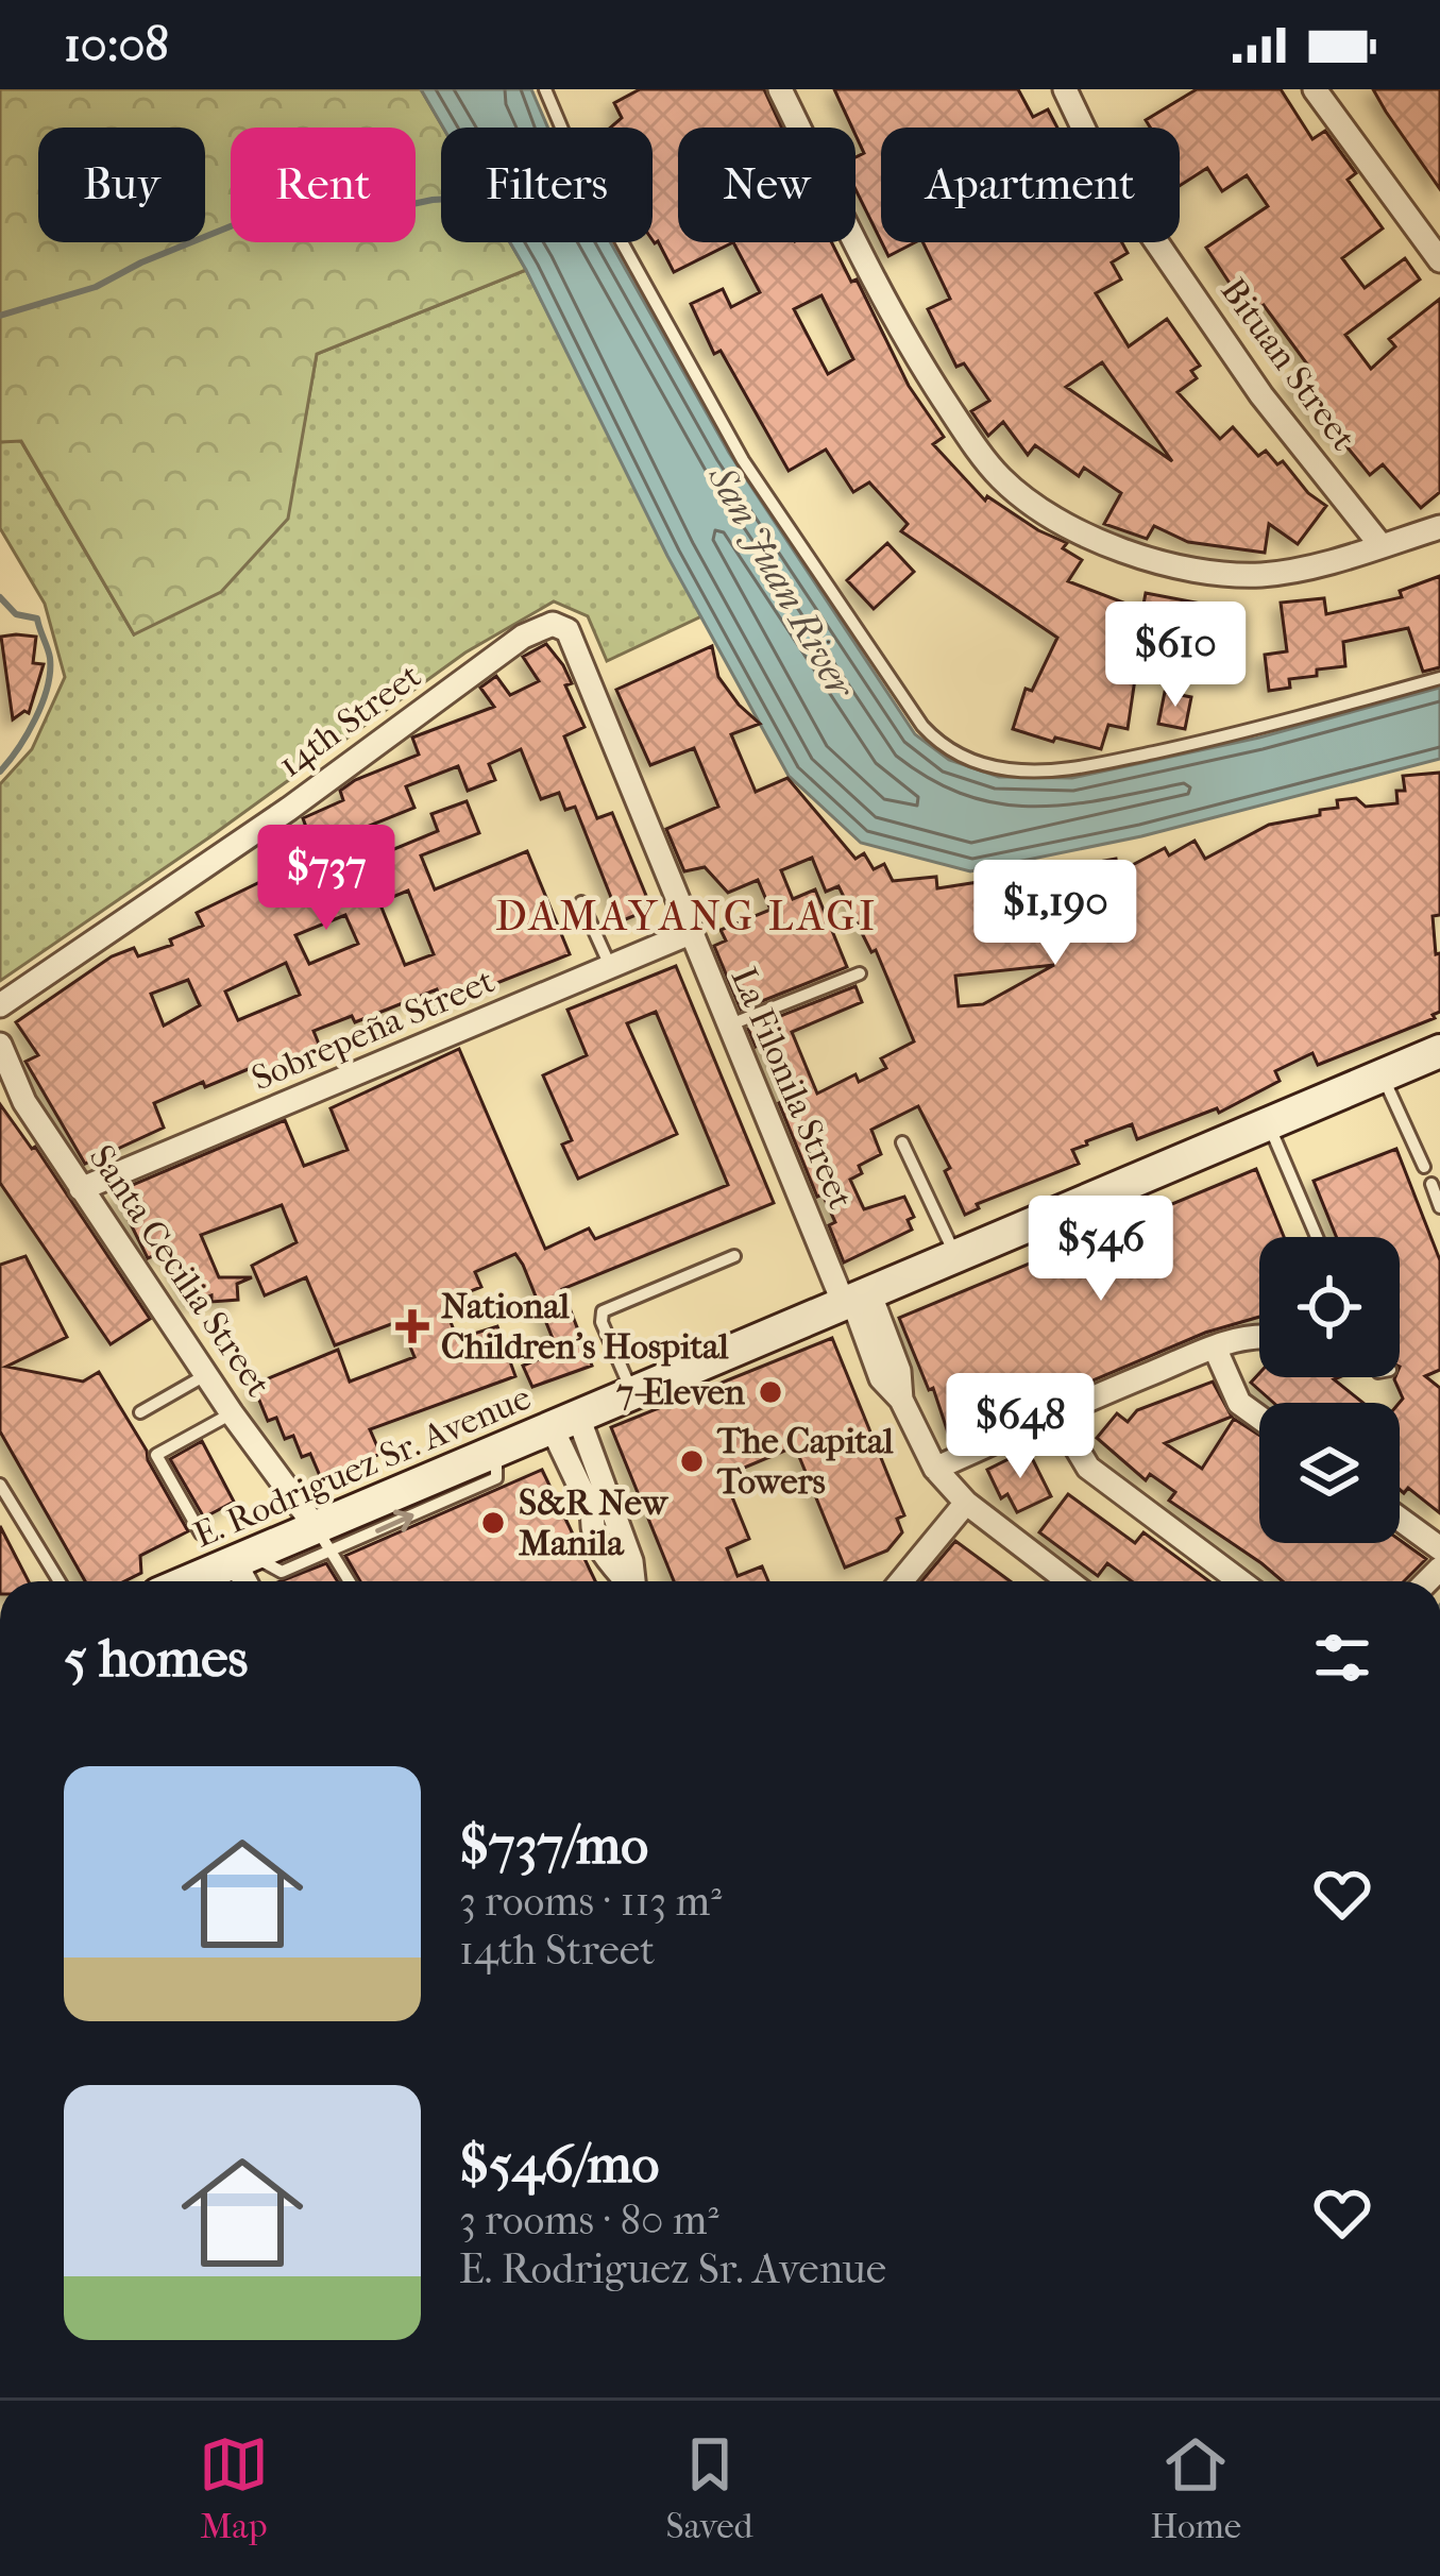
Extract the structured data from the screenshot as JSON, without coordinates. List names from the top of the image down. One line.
{"streets":{"main road":["E. Rodriguez Sr. Avenue"],"street":["Bituan Street","14th Street","Sobrepeña Street","La Filonila Street","Santa Cecilia Street"]},"crossings":[["14th Street","La Filonila Street"],["Sobrepeña Street","La Filonila Street"],["Sobrepeña Street","Santa Cecilia Street"],["La Filonila Street","E. Rodriguez Sr. Avenue"],["Santa Cecilia Street","E. Rodriguez Sr. Avenue"]],"districts":["DAMAYANG LAGI"],"water":["San Juan River"],"places":{"health":["National Children's Hospital"],"other":["7-Eleven","The Capital Towers","S&R New Manila"]},"page":{"status":"10:08","chip":["Buy","Rent","Filters","New","Apartment"],"price":["$610","$737","$1,190","$546","$648"],"heading":"5 homes","list":[{"name":"$737/mo","note":"3 rooms · 113 m² · 14th Street"},{"name":"$546/mo","note":"3 rooms · 80 m² · E. Rodriguez Sr. Avenue"}],"tabs":["Map","Saved","Home"]}}
